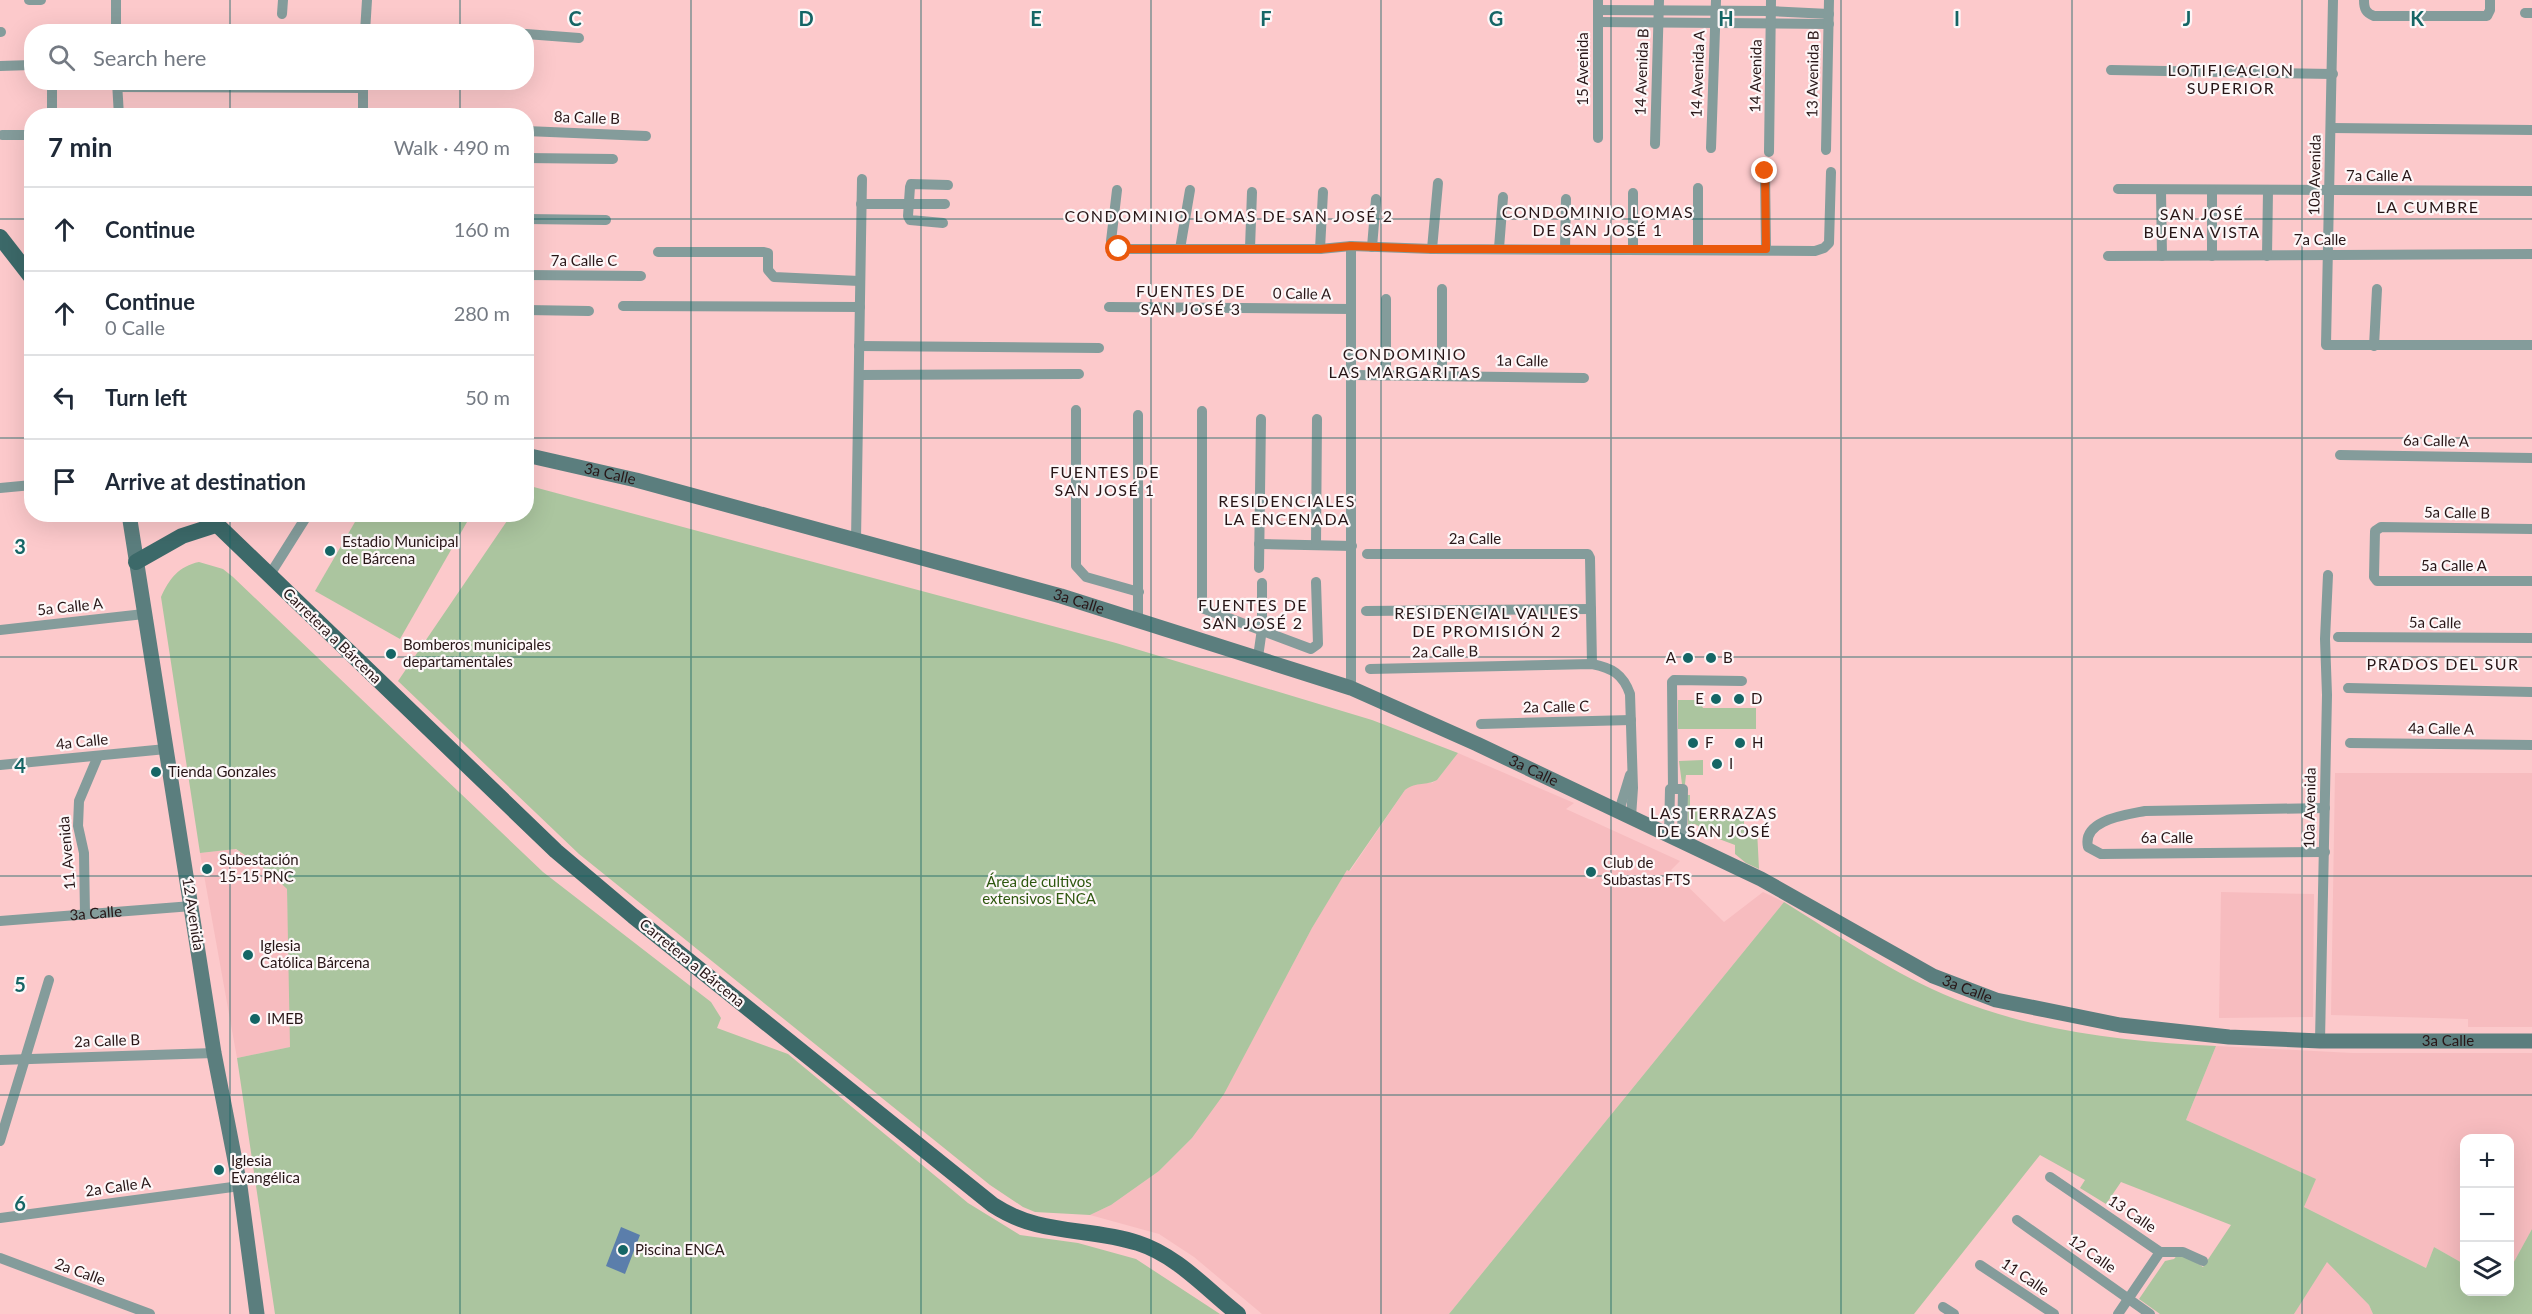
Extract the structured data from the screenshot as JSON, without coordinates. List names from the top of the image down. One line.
{"streets":{"main road":["3a Calle","Carretera a Bárcena","12 Avenida"],"street":["15 Avenida","14 Avenida B","14 Avenida A","13 Avenida B","14 Avenida","8a Calle B","10a Avenida","7a Calle A","7a Calle","7a Calle C","0 Calle A","1a Calle","6a Calle A","5a Calle B","2a Calle","5a Calle A","5a Calle","2a Calle B","2a Calle C","4a Calle A","4a Calle","6a Calle","11 Avenida","2a Calle A","13 Calle","12 Calle","11 Calle"]},"crossings":[["10a Avenida","7a Calle A"],["10a Avenida","7a Calle"],["10a Avenida","3a Calle"],["10a Avenida","6a Calle"],["3a Calle","11 Avenida"],["3a Calle","12 Avenida"],["5a Calle B","5a Calle A"],["5a Calle A","12 Avenida"],["2a Calle B","12 Avenida"],["4a Calle","11 Avenida"],["4a Calle","12 Avenida"],["12 Avenida","2a Calle A"]],"districts":["LOTIFICACION SUPERIOR","LA CUMBRE","CONDOMINIO LOMAS DE SAN JOSÉ 1","SAN JOSÉ BUENA VISTA","CONDOMINIO LOMAS DE SAN JOSÉ 2","FUENTES DE SAN JOSÉ 3","CONDOMINIO LAS MARGARITAS","FUENTES DE SAN JOSÉ 1","RESIDENCIALES LA ENCENADA","FUENTES DE SAN JOSÉ 2","RESIDENCIAL VALLES DE PROMISIÓN 2","PRADOS DEL SUR","LAS TERRAZAS DE SAN JOSÉ"],"parks":["Área de cultivos extensivos ENCA"],"places":["Estadio Municipal de Bárcena","Bomberos municipales departamentales","A","B","E","D","F","H","I","Tienda Gonzales","Subestación 15-15 PNC","Club de Subastas FTS","Iglesia Católica Bárcena","IMEB","Iglesia Evangélica","Piscina ENCA"],"page":{"search":"Search here","heading":["7 min","Walk · 490 m"],"list":[["Continue","160 m"],["Continue","0 Calle","280 m"],["Turn left","50 m"],"Arrive at destination"],"map_buttons":["+","−"]},"grid":{"columns":["C","D","E","F","G","H","I","J","K"],"rows":["3","4","5","6"]}}
